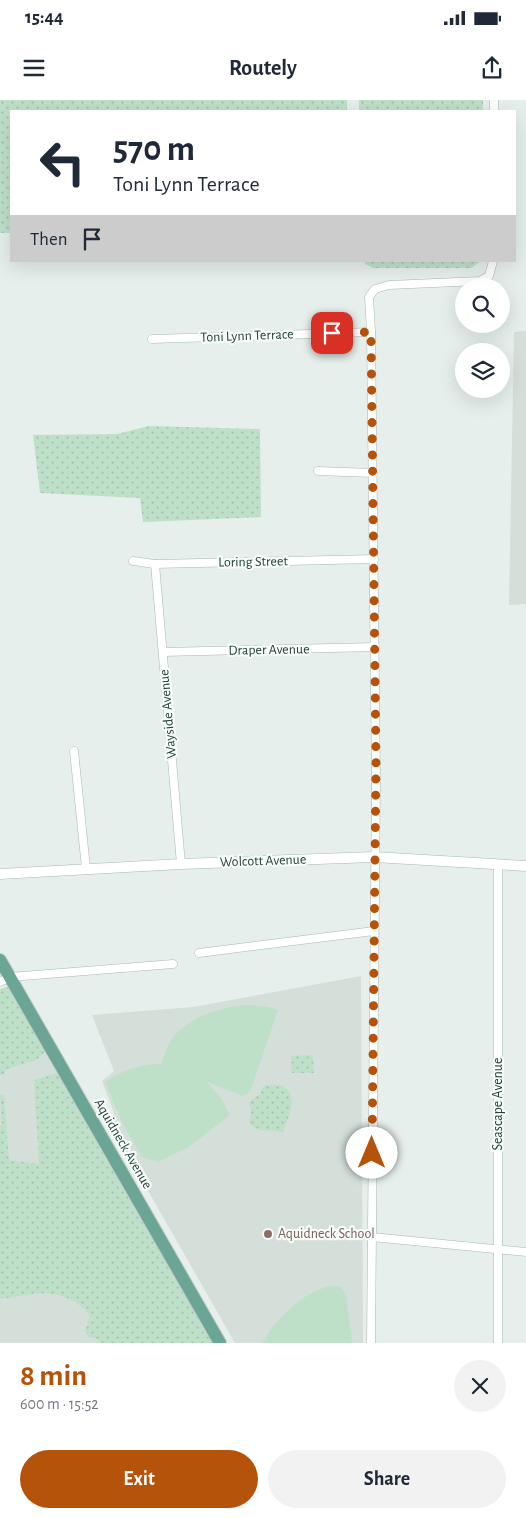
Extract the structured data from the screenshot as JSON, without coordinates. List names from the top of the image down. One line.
{"streets":{"main road":["Aquidneck Avenue"],"street":["Toni Lynn Terrace","Loring Street","Draper Avenue","Wayside Avenue","Wolcott Avenue","Seascape Avenue"]},"crossings":[["Loring Street","Wayside Avenue"],["Draper Avenue","Wayside Avenue"],["Wayside Avenue","Wolcott Avenue"],["Wolcott Avenue","Seascape Avenue"]],"places":["Aquidneck School"],"page":{"status":"15:44","header":"Routely","turn":["570 m","Toni Lynn Terrace"],"then":"Then","heading":["8 min","600 m · 15:52"],"buttons":["Exit","Share"]}}
